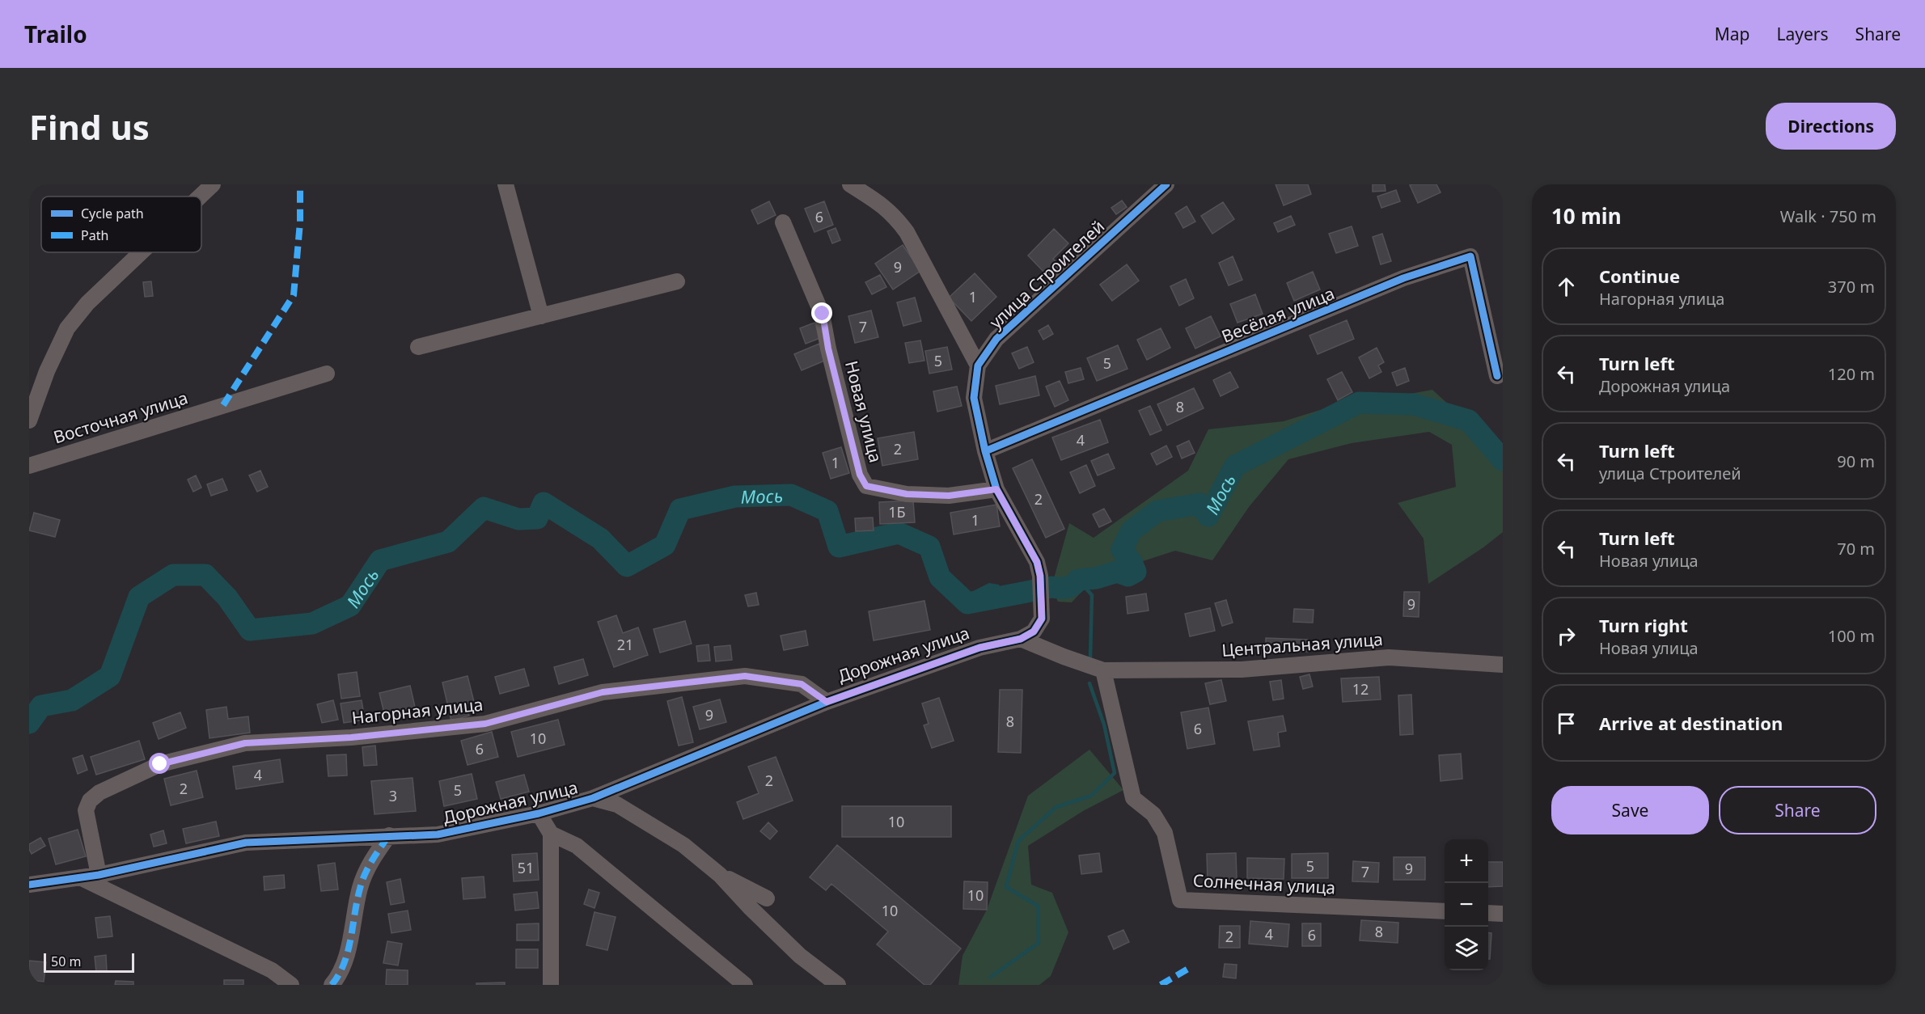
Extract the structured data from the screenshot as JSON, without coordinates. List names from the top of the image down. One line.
{"streets":{"street":["улица Строителей","Весёлая улица","Новая улица","Восточная улица","Центральная улица","Дорожная улица","Нагорная улица","Солнечная улица"]},"crossings":[["улица Строителей","Весёлая улица"],["улица Строителей","Новая улица"],["улица Строителей","Центральная улица"],["улица Строителей","Дорожная улица"],["Центральная улица","Дорожная улица"],["Центральная улица","Солнечная улица"],["Дорожная улица","Нагорная улица"]],"water":["Мось"],"house_numbers":["6","9","1","7","5","5","8","4","2","1","2","1Б","1","9","21","12","9","8","6","10","6","4","2","2","5","3","10","5","51","9","7","10","10","8","4","6","2"],"legend":["Cycle path","Path"],"scale_bar":"50 m","page":{"header":"Trailo","nav":["Map","Layers","Share"],"buttons":["Directions",["Save","Share"]],"title":"Find us","heading":["10 min","Walk · 750 m"],"list":[["Continue","Нагорная улица","370 m"],["Turn left","Дорожная улица","120 m"],["Turn left","улица Строителей","90 m"],["Turn left","Новая улица","70 m"],["Turn right","Новая улица","100 m"],"Arrive at destination"],"map_buttons":["+","−"],"scale":"50 m"}}
